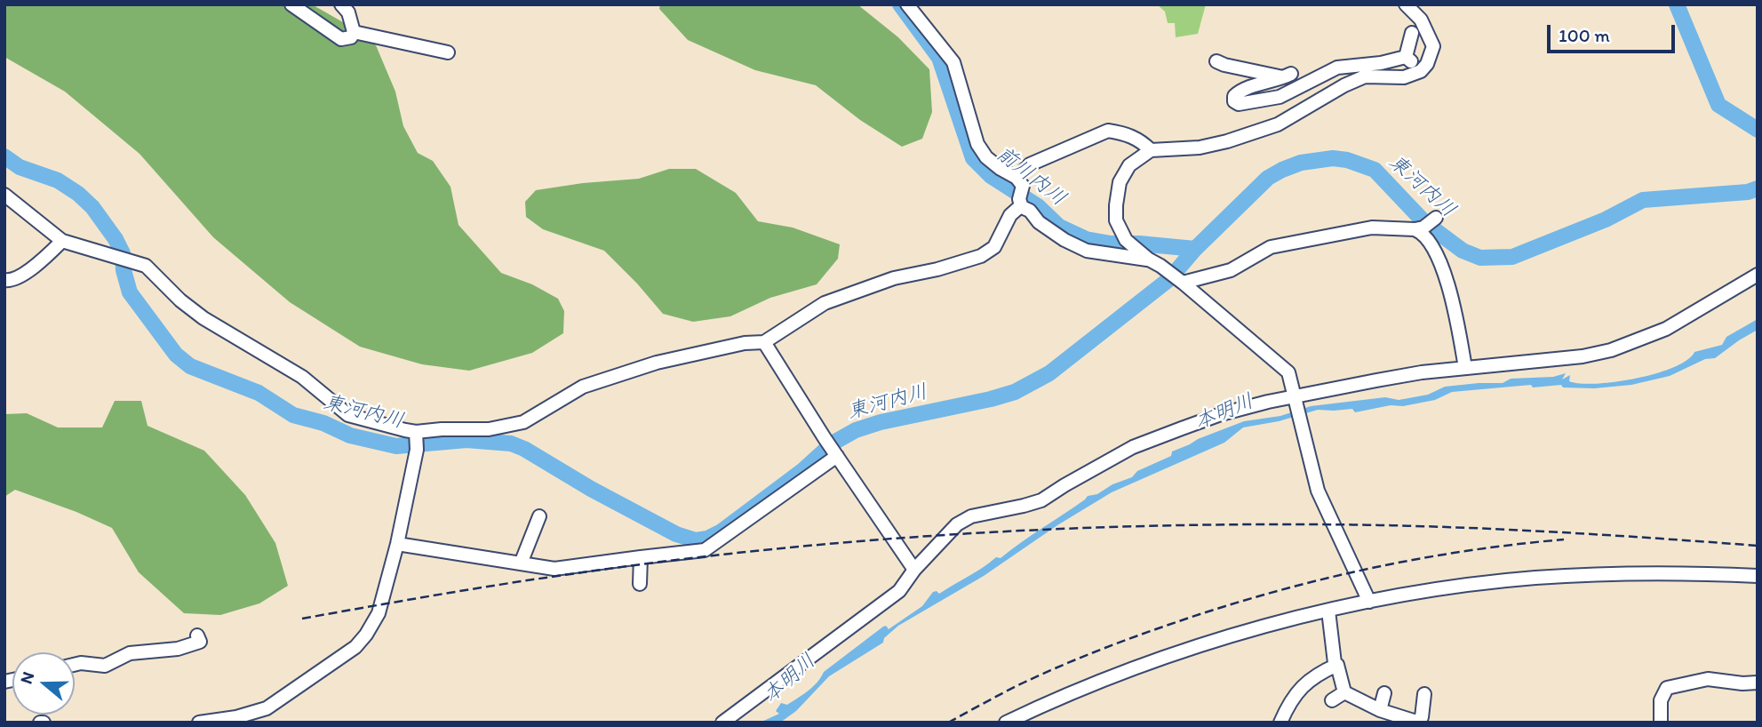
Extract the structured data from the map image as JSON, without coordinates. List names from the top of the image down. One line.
{"water":["前川内川","東河内川","本明川"],"scale_bar":"100 m","north":"left"}
